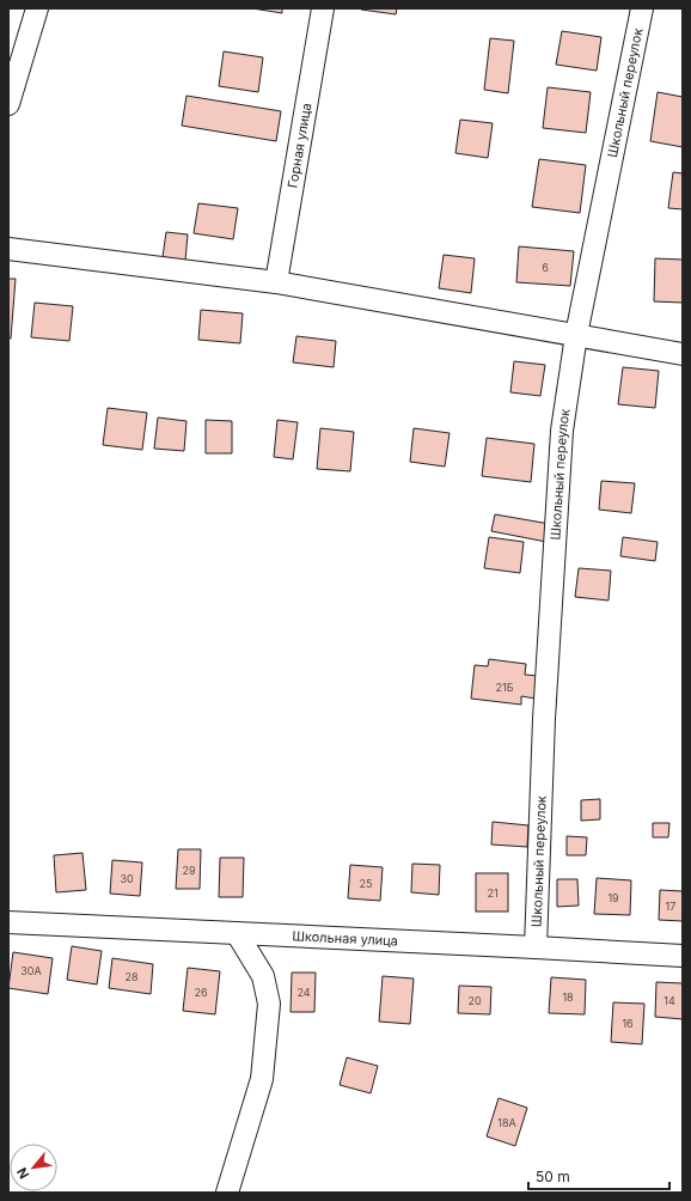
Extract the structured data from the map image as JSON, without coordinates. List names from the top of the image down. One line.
{"streets":{"street":["Школьный переулок","Горная улица","Школьная улица"]},"crossings":[["Школьный переулок","Школьная улица"]],"house_numbers":["6","21Б","29","30","25","21","19","17","30А","28","26","24","18","20","14","16","18А"],"scale_bar":"50 m","north":"bottom left"}
